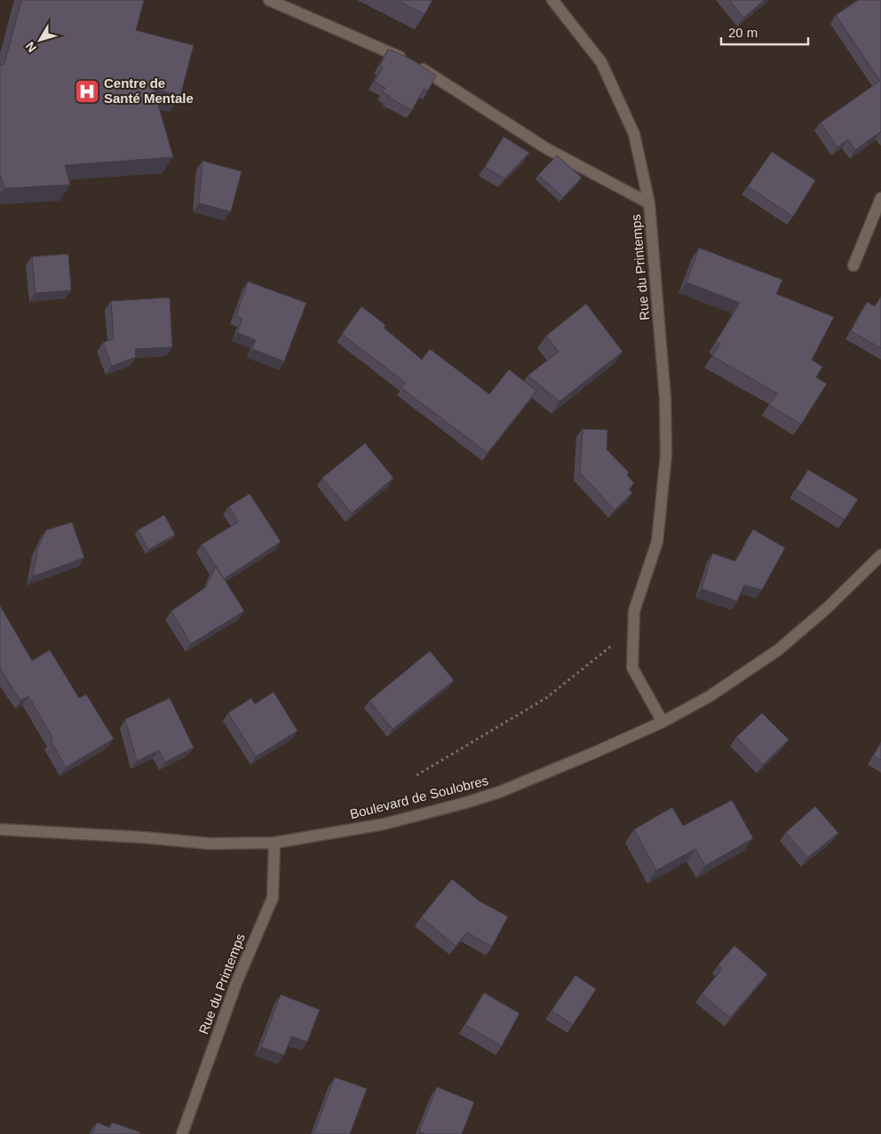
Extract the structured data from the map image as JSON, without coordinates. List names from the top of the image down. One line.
{"streets":{"street":["Rue du Printemps","Boulevard de Soulobres"]},"crossings":[["Rue du Printemps","Boulevard de Soulobres"]],"places":{"hospital":["Centre de Santé Mentale"]},"scale_bar":"20 m","north":"bottom left"}
